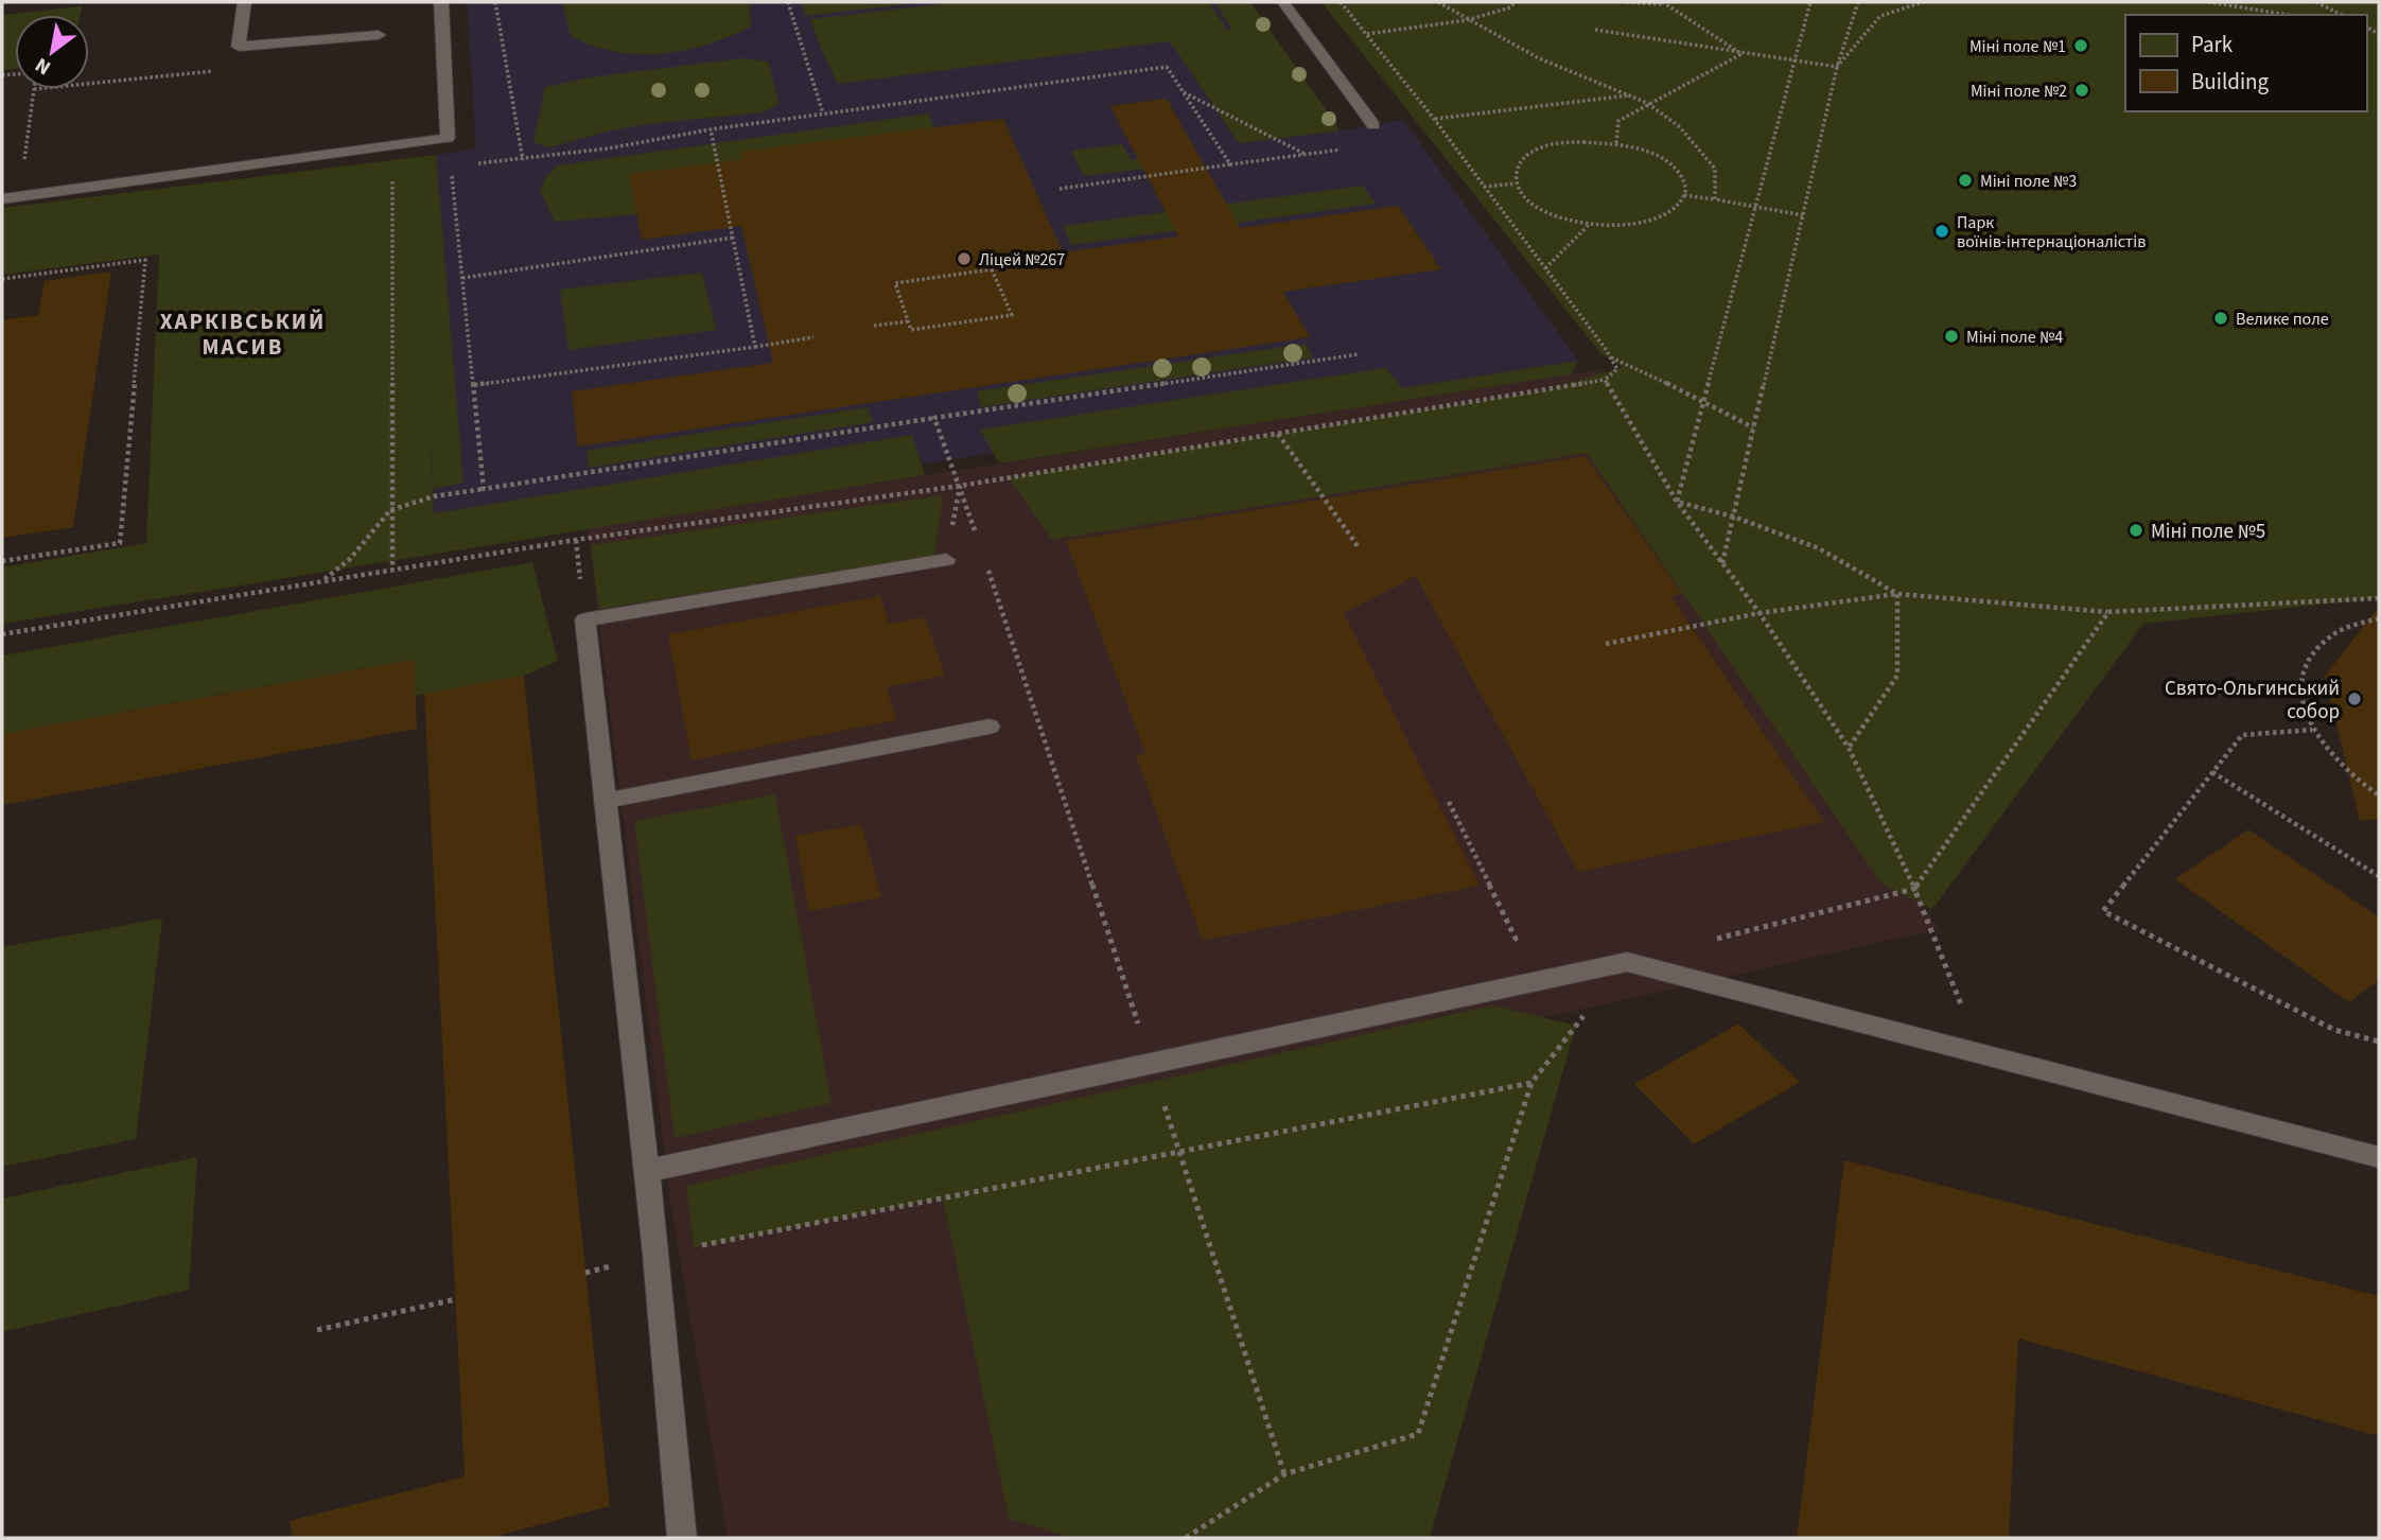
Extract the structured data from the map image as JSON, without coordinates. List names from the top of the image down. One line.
{"districts":["ХАРКІВСЬКИЙ МАСИВ"],"places":["Міні поле №1","Міні поле №2","Міні поле №3","Парк воїнів-інтернаціоналістів","Ліцей №267","Велике поле","Міні поле №4","Міні поле №5","Свято-Ольгинський собор"],"legend":["Park","Building"],"north":"bottom left"}
